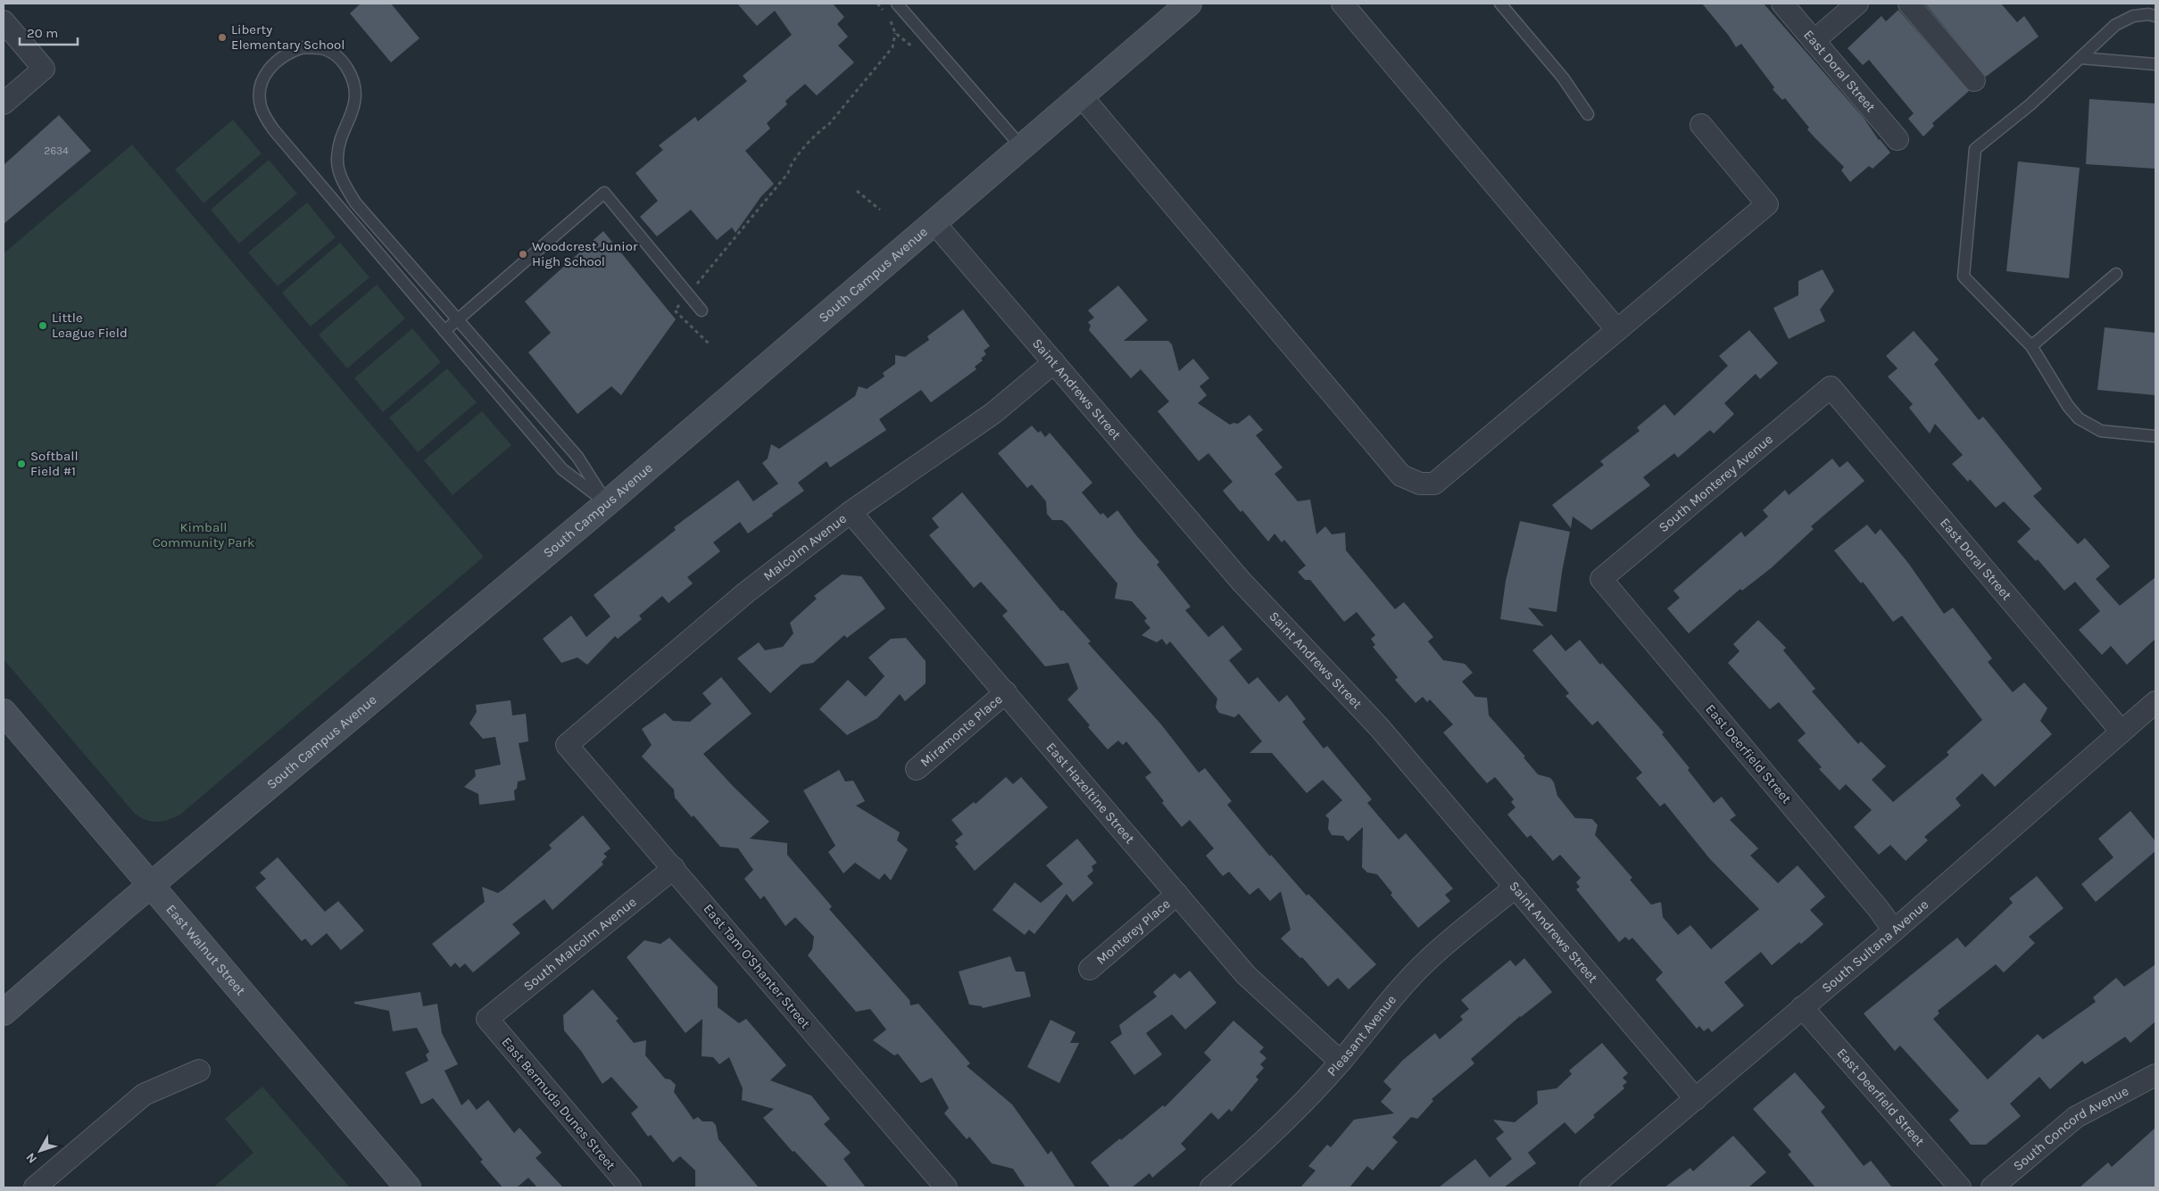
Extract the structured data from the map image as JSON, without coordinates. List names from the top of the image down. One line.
{"streets":{"street":["East Doral Street","South Campus Avenue","Saint Andrews Street","South Monterey Avenue","Malcolm Avenue","Miramonte Place","East Deerfield Street","East Hazeltine Street","Monterey Place","South Malcolm Avenue","South Sultana Avenue","East Walnut Street","East Tam O'Shanter Street","Pleasant Avenue","East Bermuda Dunes Street","South Concord Avenue"]},"crossings":[["East Doral Street","South Monterey Avenue"],["East Doral Street","South Sultana Avenue"],["South Campus Avenue","Saint Andrews Street"],["South Campus Avenue","East Walnut Street"],["Saint Andrews Street","Malcolm Avenue"],["Saint Andrews Street","South Sultana Avenue"],["Saint Andrews Street","Pleasant Avenue"],["South Monterey Avenue","East Deerfield Street"],["Malcolm Avenue","East Hazeltine Street"],["Malcolm Avenue","East Tam O'Shanter Street"],["Miramonte Place","East Hazeltine Street"],["East Deerfield Street","South Sultana Avenue"],["East Hazeltine Street","Monterey Place"],["East Hazeltine Street","Pleasant Avenue"],["South Malcolm Avenue","East Tam O'Shanter Street"],["South Malcolm Avenue","East Bermuda Dunes Street"]],"parks":["Kimball Community Park"],"places":["Liberty Elementary School","Woodcrest Junior High School","Little League Field","Softball Field #1"],"house_numbers":["2634"],"scale_bar":"20 m","north":"bottom left"}
